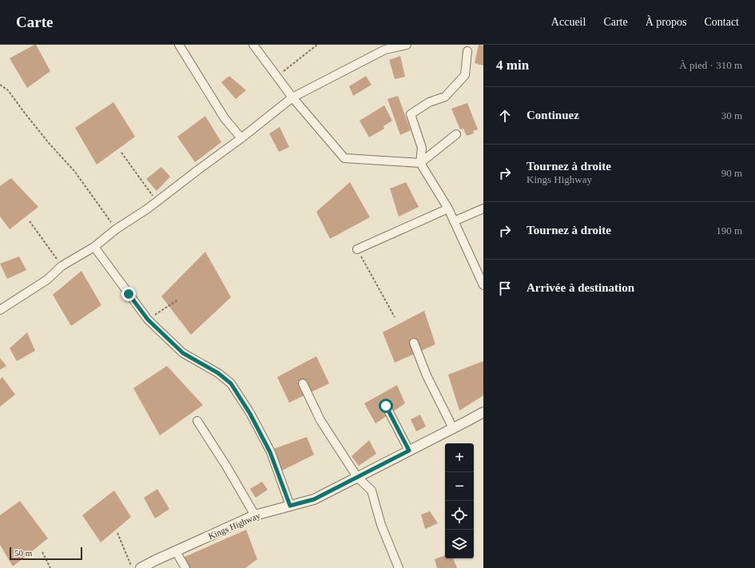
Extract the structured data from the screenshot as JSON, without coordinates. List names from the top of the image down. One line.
{"streets":{"street":["Kings Highway"]},"scale_bar":"50 m","page":{"header":"Carte","nav":["Accueil","Carte","À propos","Contact"],"heading":["4 min","À pied · 310 m"],"list":[["Continuez","30 m"],["Tournez à droite","Kings Highway","90 m"],["Tournez à droite","190 m"],"Arrivée à destination"],"map_buttons":["+","−"],"scale":"50 m"}}
